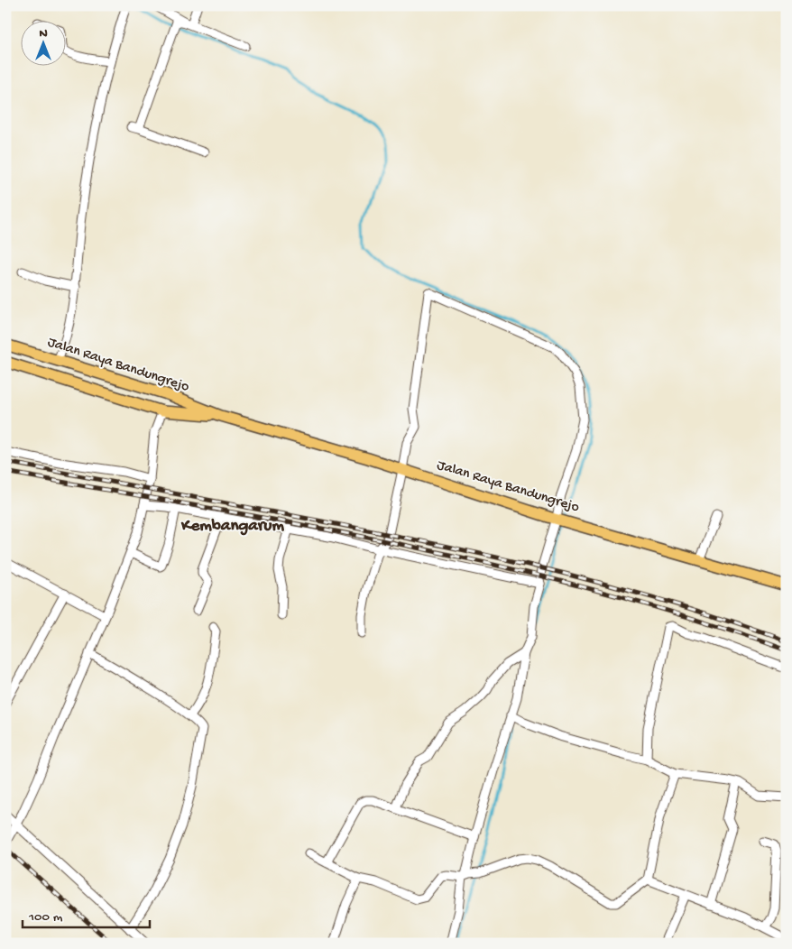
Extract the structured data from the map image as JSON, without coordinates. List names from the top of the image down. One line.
{"streets":{"main road":["Jalan Raya Bandungrejo"]},"districts":["Kembangarum"],"scale_bar":"100 m","north":"top"}
